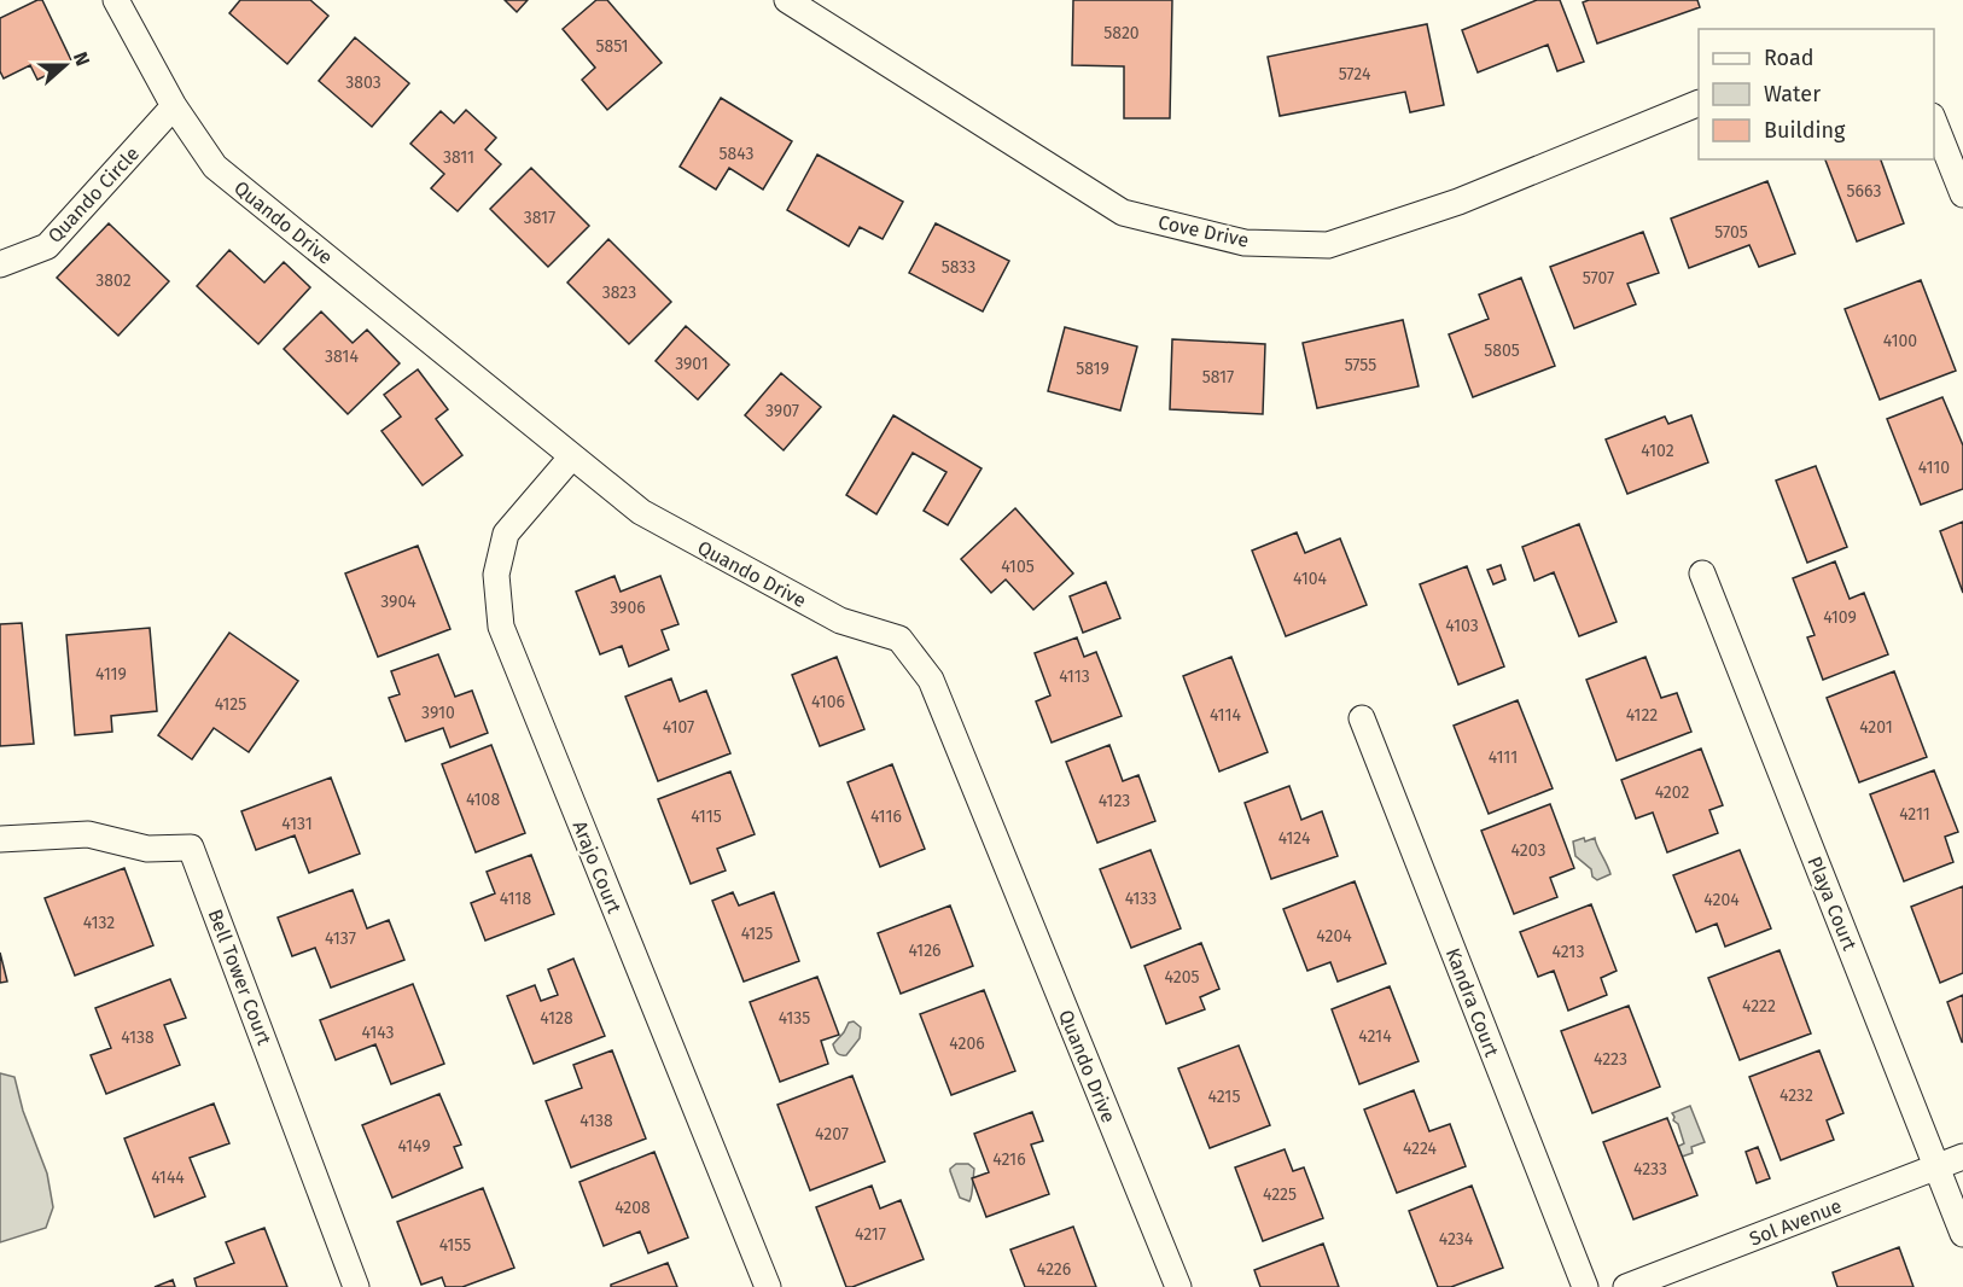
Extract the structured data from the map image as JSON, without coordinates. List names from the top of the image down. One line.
{"streets":{"street":["Quando Circle","Quando Drive","Cove Drive","Arajo Court","Playa Court","Bell Tower Court","Kandra Court","Sol Avenue"]},"crossings":[["Quando Circle","Quando Drive"],["Quando Drive","Arajo Court"],["Playa Court","Sol Avenue"]],"house_numbers":["5820","5851","5724","3803","5843","3811","5663","3817","5705","5833","5707","3802","3823","4100","5805","3814","3901","5755","5819","5817","3907","4102","4110","4105","4104","3904","3906","4109","4103","4119","4113","4106","4125","3910","4114","4122","4107","4201","4111","4202","4108","4123","4211","4115","4116","4131","4124","4203","4118","4133","4204","4132","4125","4204","4137","4126","4213","4205","4222","4128","4135","4143","4214","4138","4206","4223","4232","4215","4138","4207","4149","4224","4216","4233","4144","4225","4208","4217","4234","4155","4226"],"legend":["Road","Water","Building"],"north":"right"}
